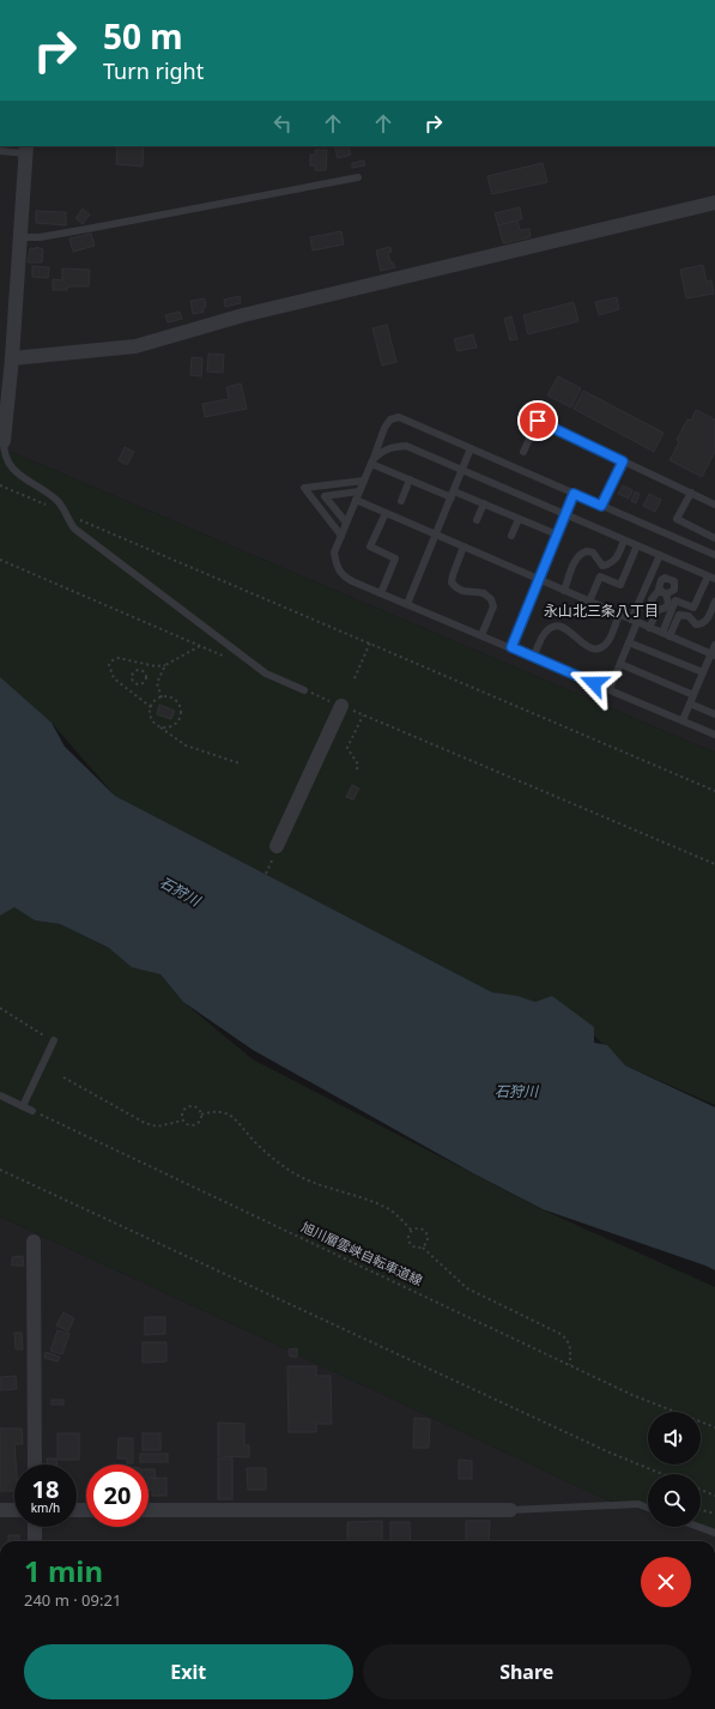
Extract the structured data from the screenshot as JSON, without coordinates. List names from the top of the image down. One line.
{"streets":{"path":["旭川層雲峡自転車道線"]},"districts":["永山北三条八丁目"],"water":["石狩川"],"page":{"turn":["50 m","Turn right"],"speed":"18 km/h","limit":"20","heading":["1 min","240 m · 09:21"],"buttons":["Exit","Share"]}}
